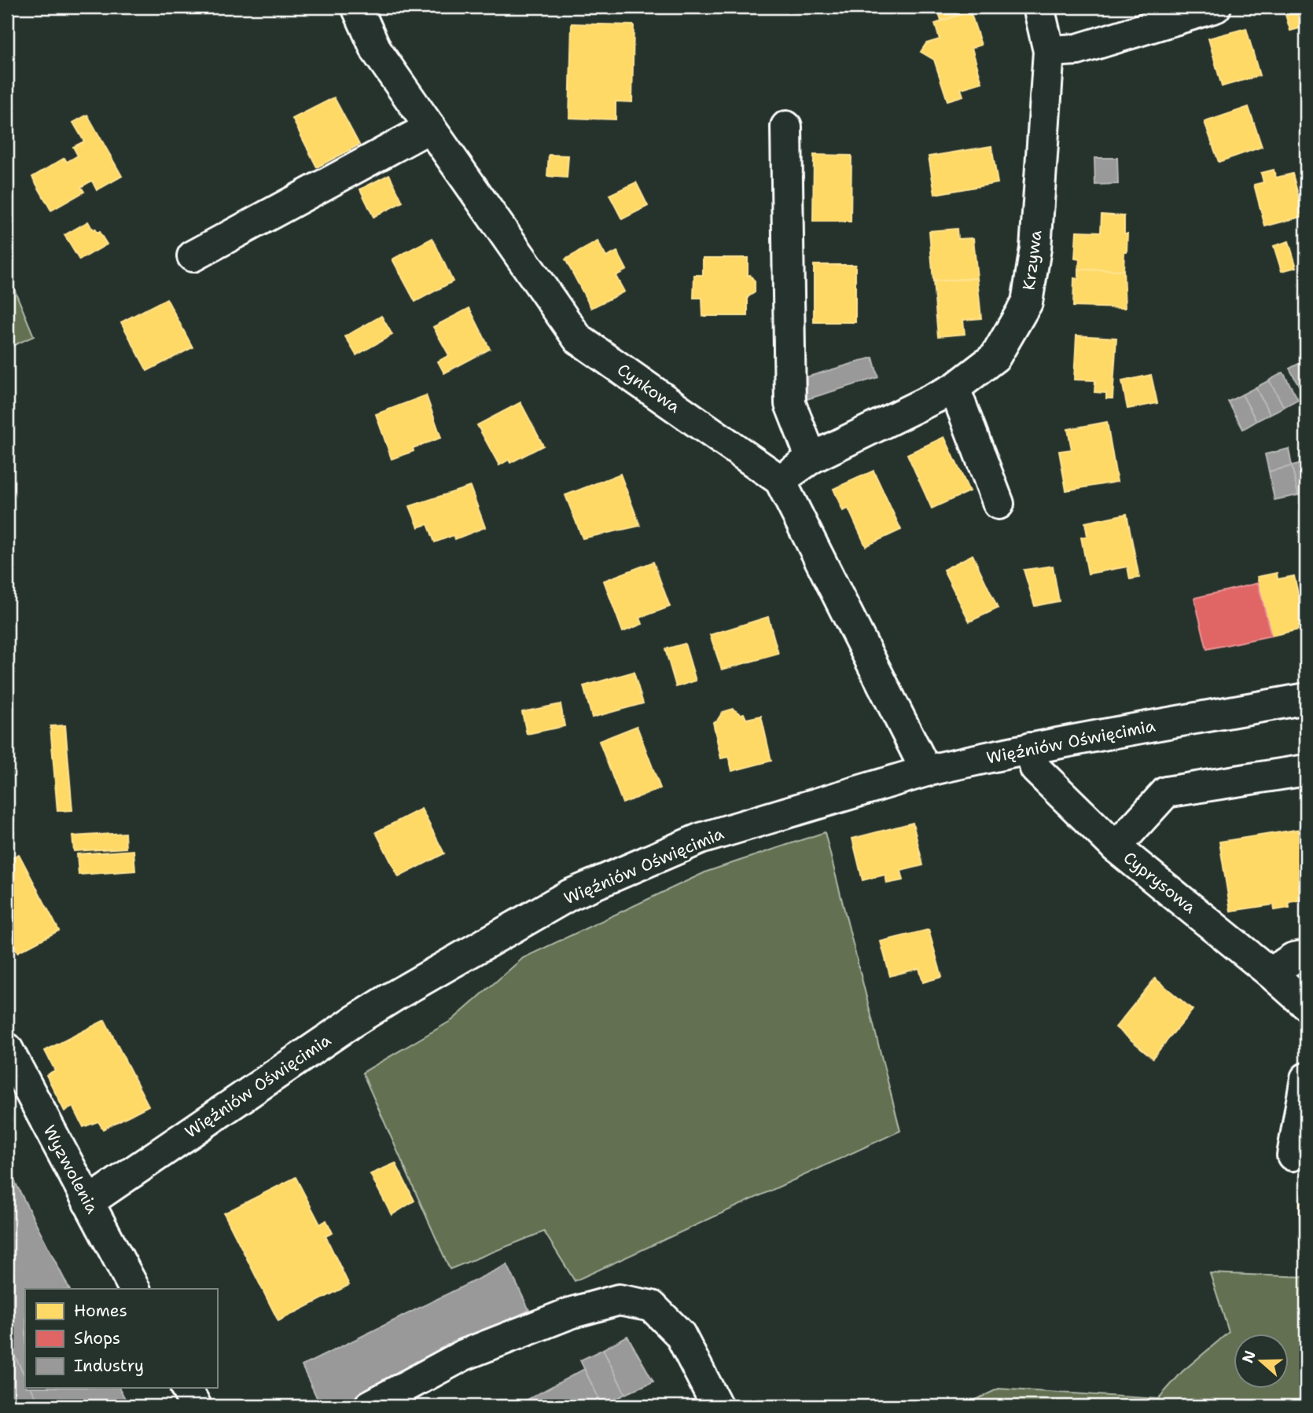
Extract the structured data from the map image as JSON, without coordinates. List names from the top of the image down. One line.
{"streets":{"street":["Krzywa","Cynkowa","Więźniów Oświęcimia","Cyprysowa","Wyzwolenia"]},"crossings":[["Krzywa","Cynkowa"],["Cynkowa","Więźniów Oświęcimia"],["Więźniów Oświęcimia","Cyprysowa"],["Więźniów Oświęcimia","Wyzwolenia"]],"legend":["Homes","Shops","Industry"],"north":"left"}
